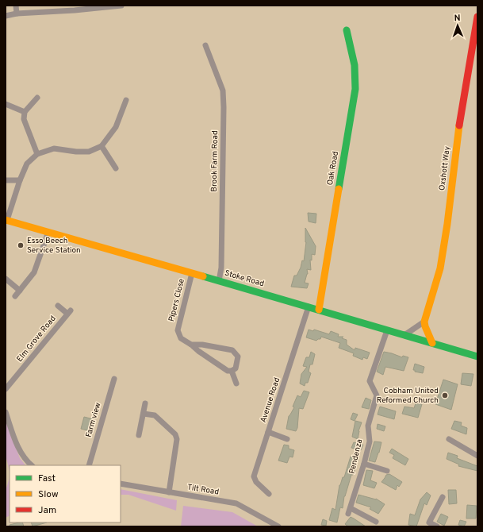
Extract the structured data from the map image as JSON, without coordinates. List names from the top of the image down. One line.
{"streets":{"street":["Brook Farm Road","Oak Road","Oxshott Way","Stoke Road","Pipers Close","Elm Grove Road","Avenue Road","Farm view","Pendenza","Tilt Road"]},"crossings":[["Brook Farm Road","Stoke Road"],["Oak Road","Stoke Road"],["Stoke Road","Pipers Close"],["Stoke Road","Avenue Road"],["Stoke Road","Pendenza"]],"places":["Esso Beech Service Station","Cobham United Reformed Church"],"legend":["Fast","Slow","Jam"],"north":"top"}
